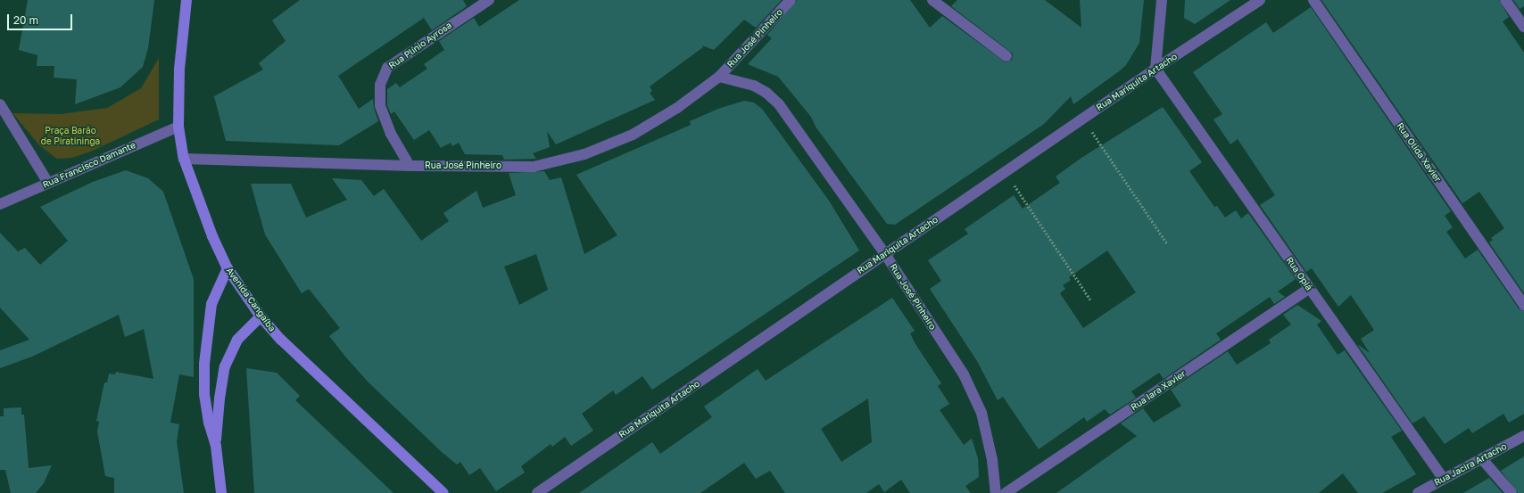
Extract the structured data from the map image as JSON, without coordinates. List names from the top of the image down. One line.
{"streets":{"main road":["Avenida Cangaíba"],"street":["Rua José Pinheiro","Rua Plínio Ayrosa","Rua Mariquita Artacho","Rua Olida Xavier","Rua Francisco Damante","Rua Opiá","Rua Iara Xavier","Rua Jacira Artacho"]},"crossings":[["Rua José Pinheiro","Rua Plínio Ayrosa"],["Rua José Pinheiro","Rua Mariquita Artacho"],["Rua José Pinheiro","Avenida Cangaíba"],["Rua Mariquita Artacho","Rua Opiá"],["Rua Francisco Damante","Avenida Cangaíba"],["Rua Opiá","Rua Iara Xavier"],["Rua Opiá","Rua Jacira Artacho"]],"parks":["Praça Barão de Piratininga"],"scale_bar":"20 m"}
